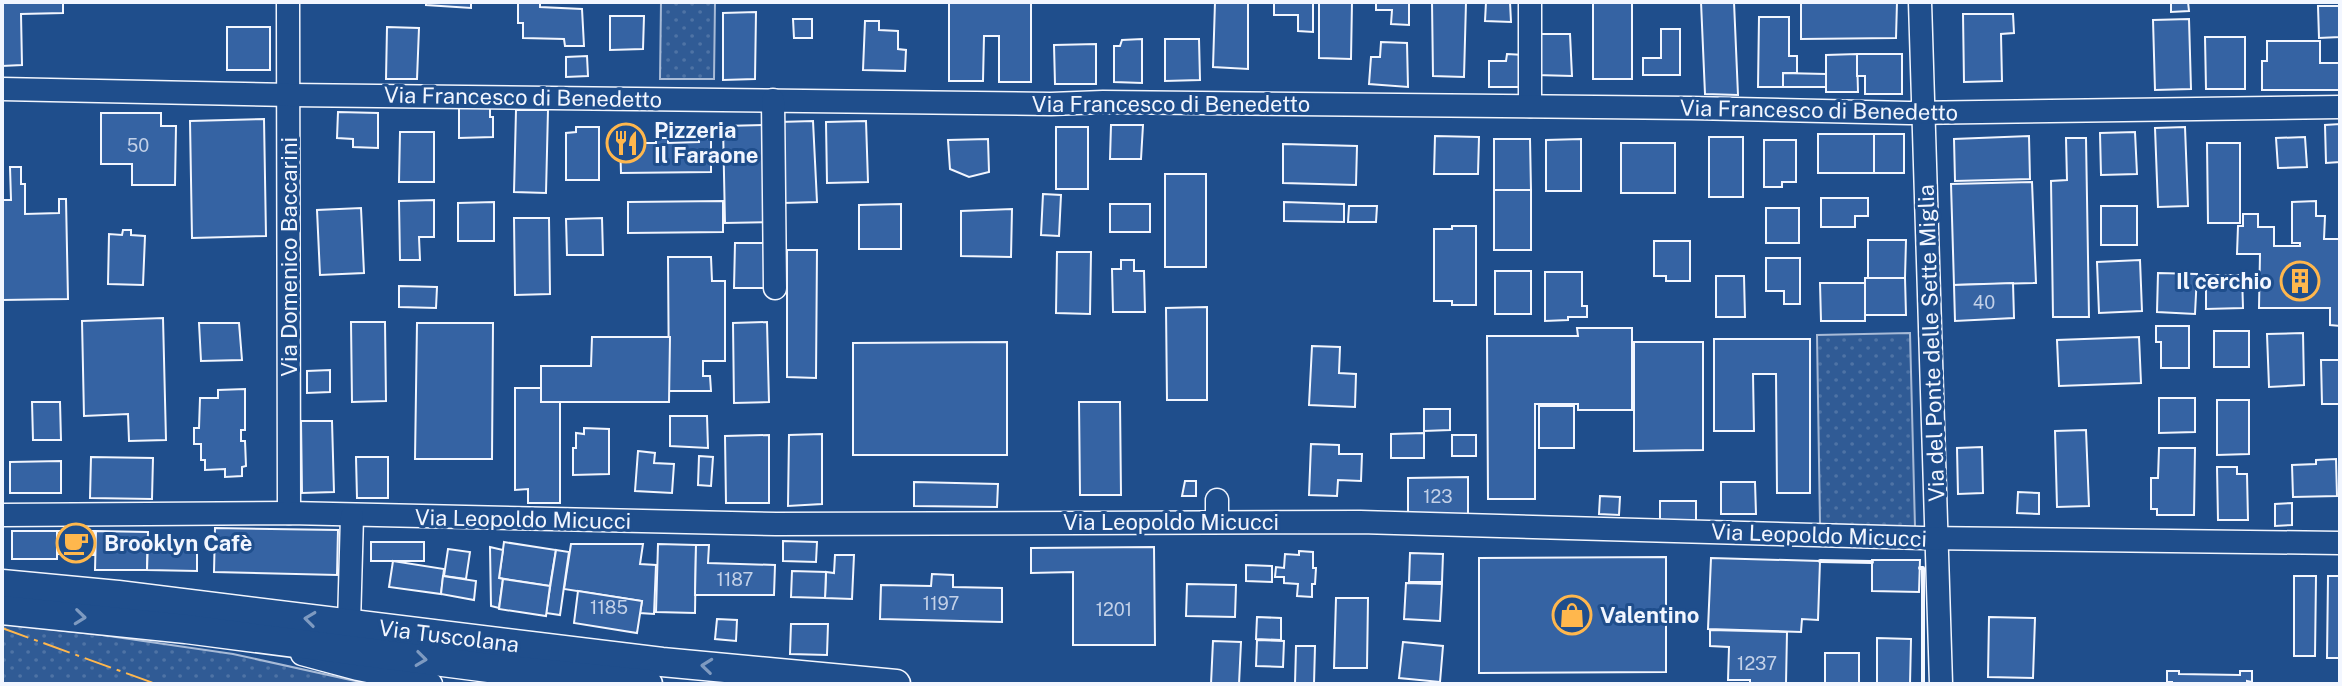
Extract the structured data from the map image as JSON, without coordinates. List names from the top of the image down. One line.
{"streets":{"main road":["Via Tuscolana"],"street":["Via Francesco di Benedetto","Via Domenico Baccarini","Via del Ponte delle Sette Miglia","Via Leopoldo Micucci"]},"crossings":[["Via Francesco di Benedetto","Via Domenico Baccarini"],["Via Francesco di Benedetto","Via del Ponte delle Sette Miglia"],["Via Domenico Baccarini","Via Leopoldo Micucci"],["Via del Ponte delle Sette Miglia","Via Leopoldo Micucci"]],"places":{"restaurant":["Pizzeria Il Faraone"],"building":["Il cerchio"],"cafe":["Brooklyn Cafè"],"shop":["Valentino"]},"house_numbers":["50","40","123","1187","1197","1185","1201","1237"]}
